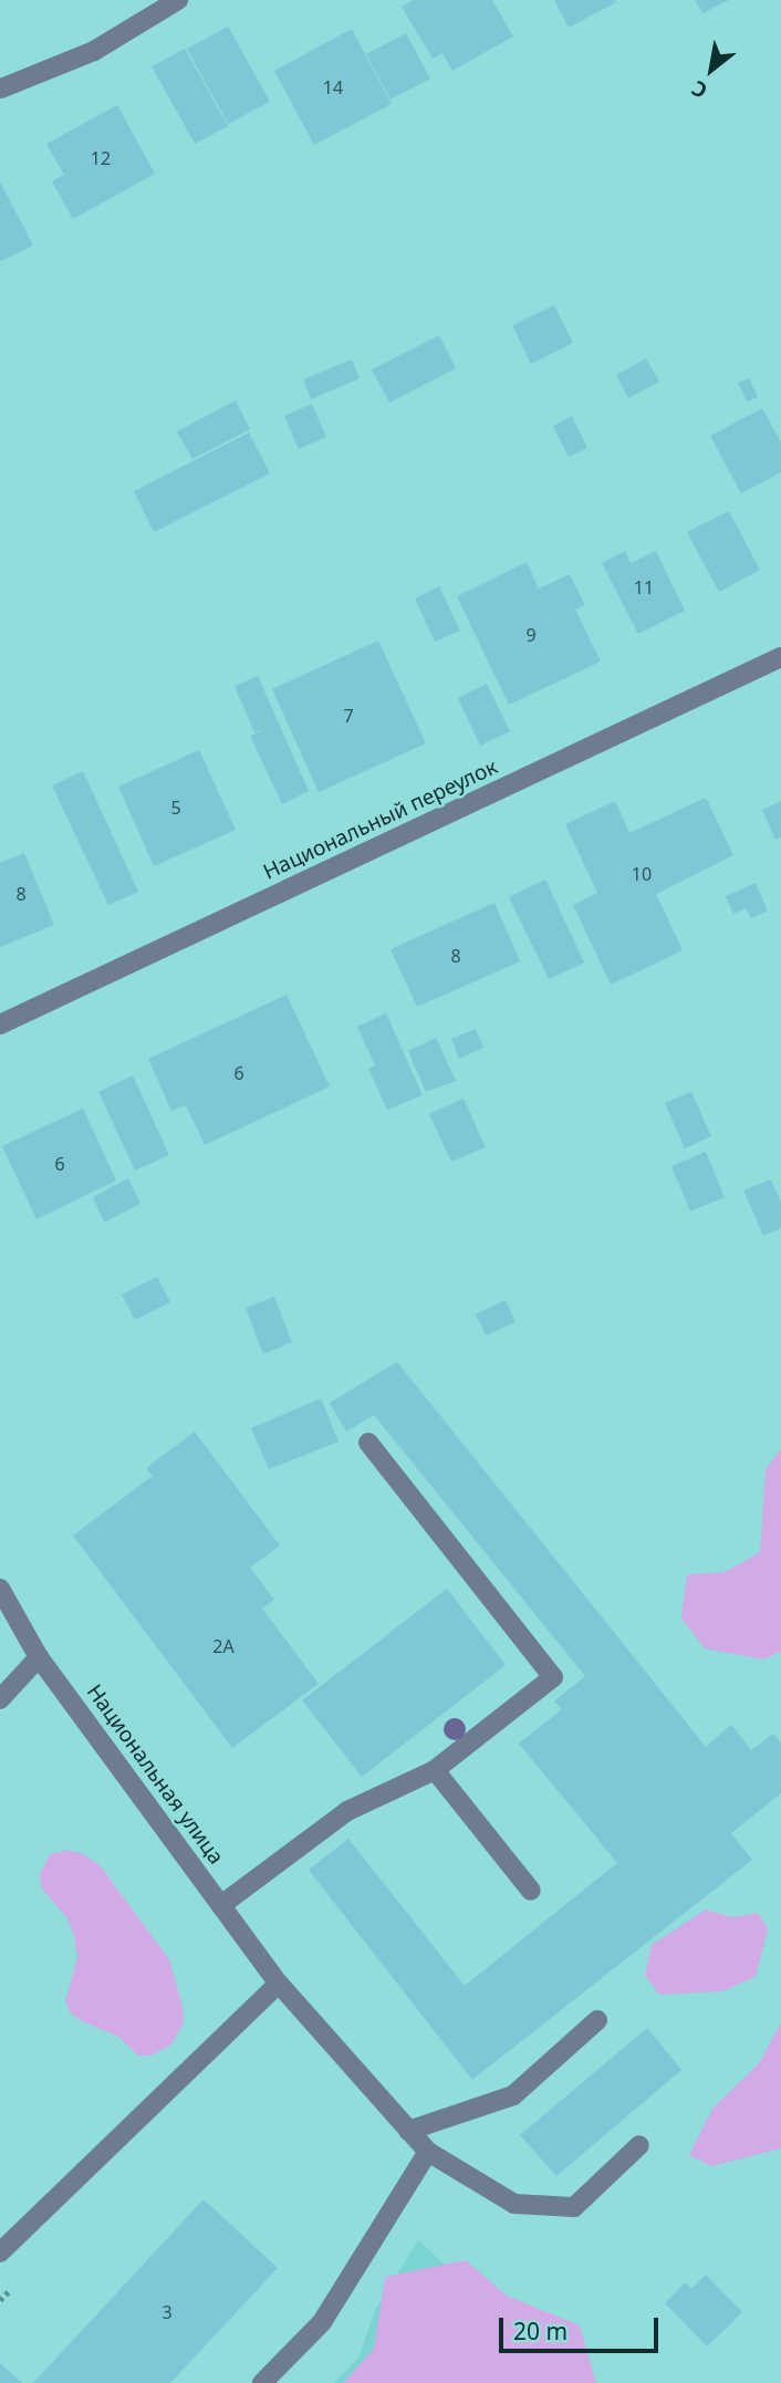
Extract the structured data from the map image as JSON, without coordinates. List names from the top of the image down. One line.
{"streets":{"street":["Национальный переулок","Национальная улица"]},"house_numbers":["14","12","11","9","7","5","10","8","8","6","6","2А","3"],"scale_bar":"20 m","north":"bottom left"}
